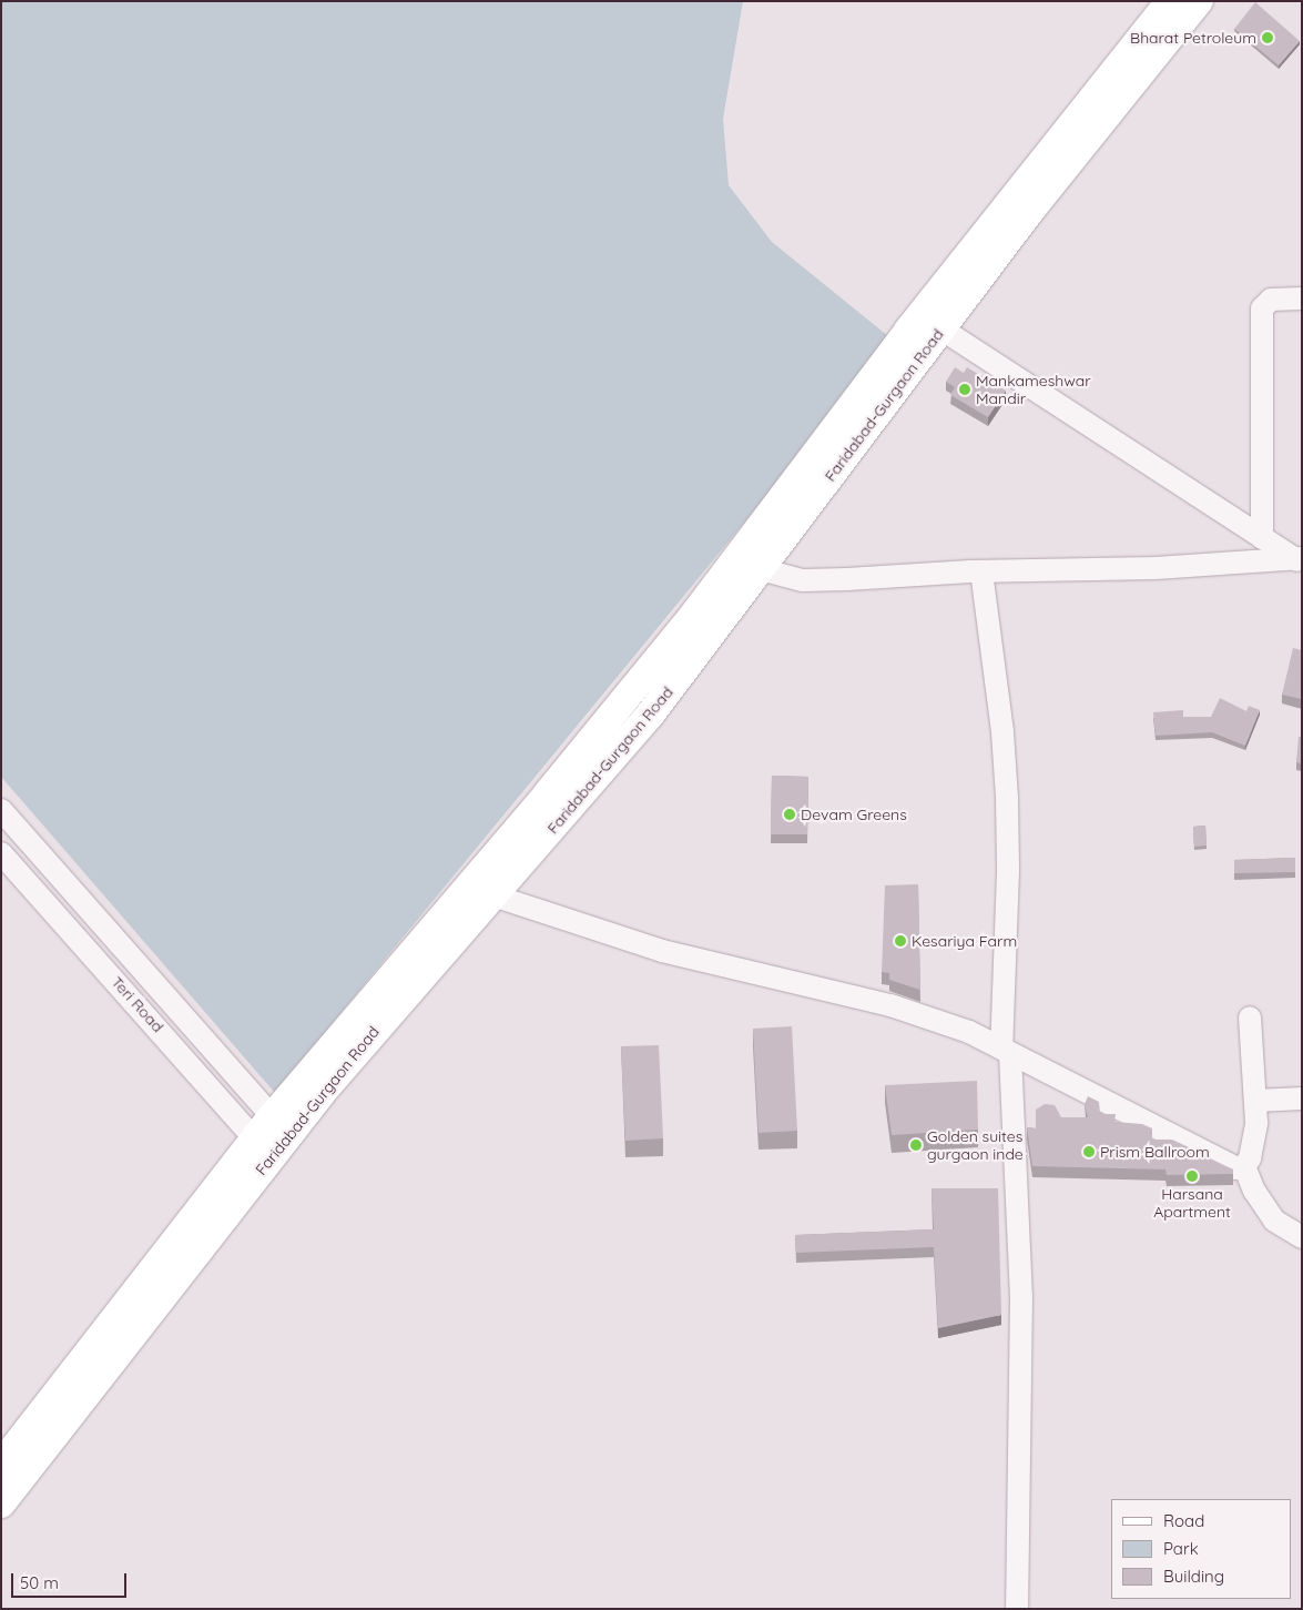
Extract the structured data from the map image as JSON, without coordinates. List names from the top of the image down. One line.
{"streets":{"main road":["Faridabad-Gurgaon Road"],"street":["Teri Road"]},"crossings":[["Faridabad-Gurgaon Road","Teri Road"]],"places":["Bharat Petroleum","Mankameshwar Mandir","Devam Greens","Kesariya Farm","Golden suites gurgaon inde","Prism Ballroom","Harsana Apartment"],"legend":["Road","Park","Building"],"scale_bar":"50 m"}
